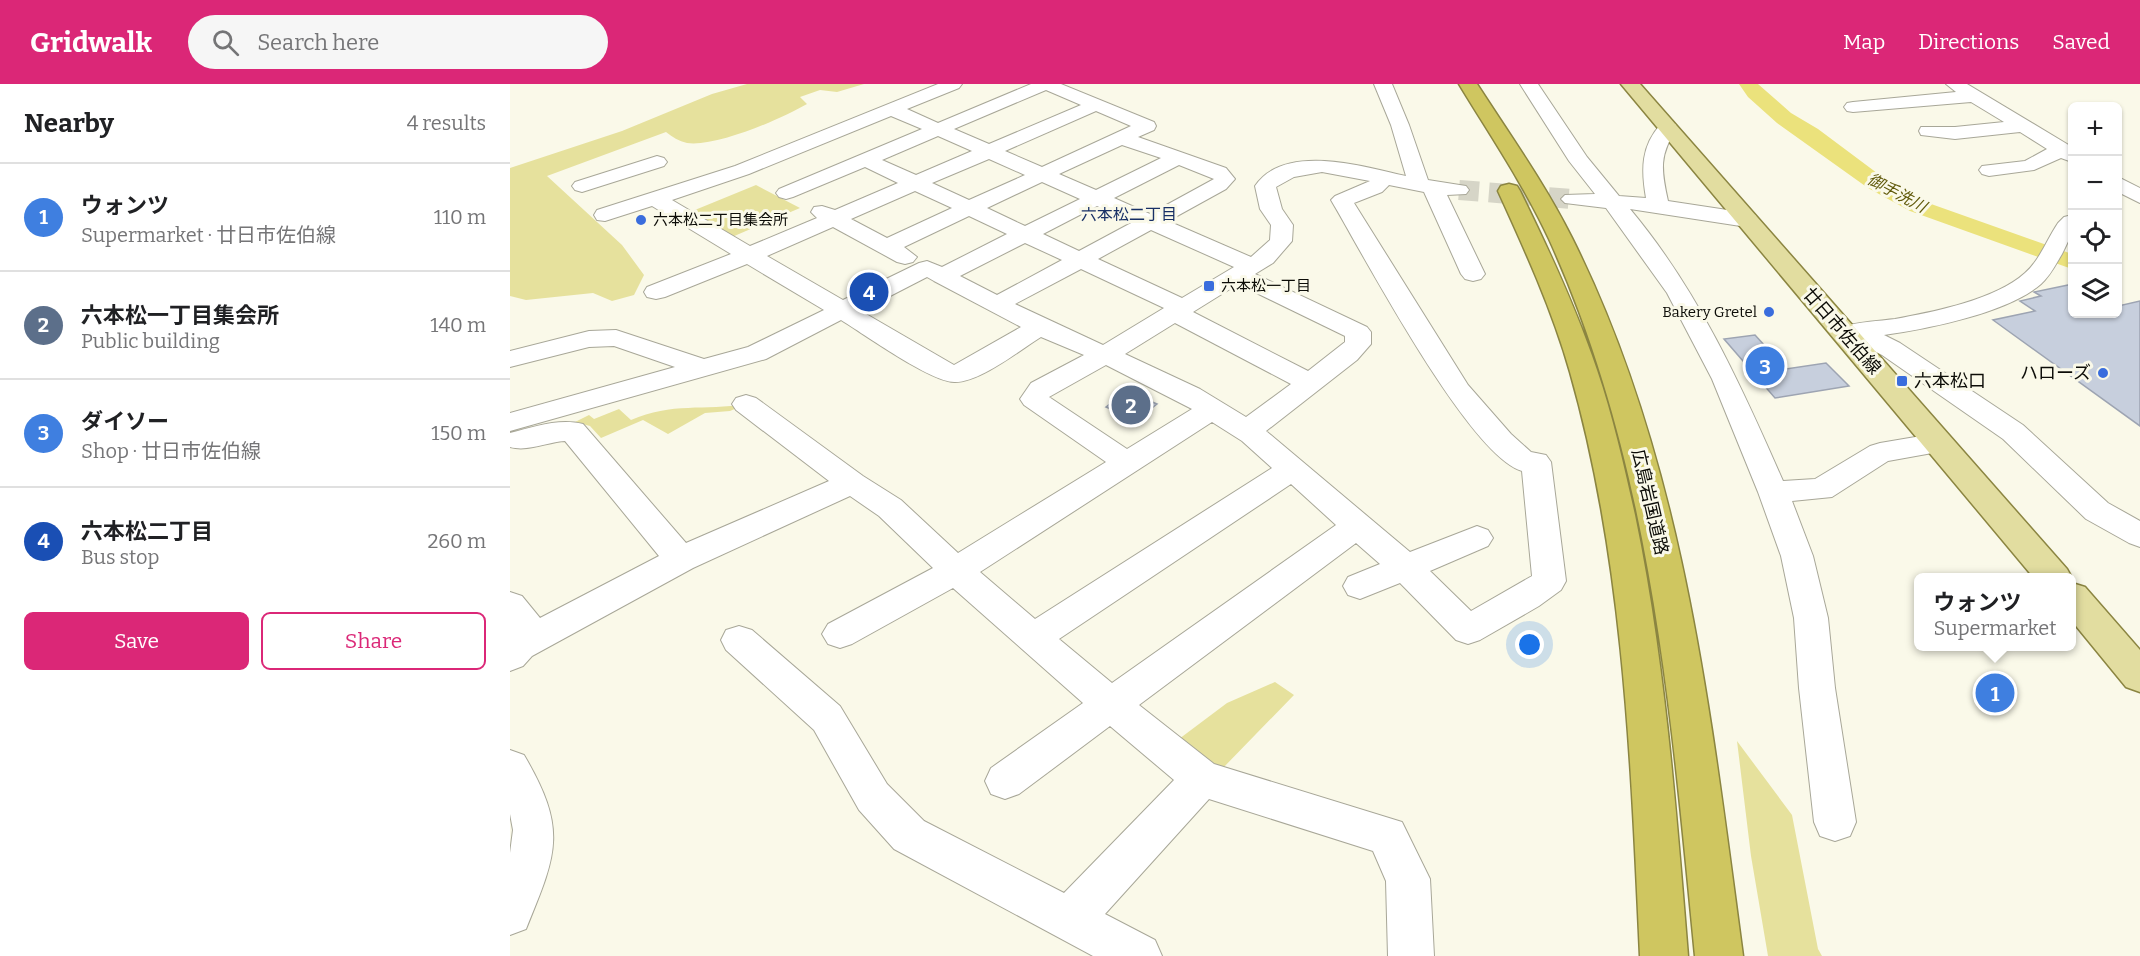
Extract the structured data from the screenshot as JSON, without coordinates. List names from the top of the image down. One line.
{"streets":{"highway":["広島岩国道路"],"main road":["廿日市佐伯線"]},"districts":["六本松二丁目"],"water":["御手洗川"],"places":{"other":["六本松二丁目集会所","Bakery Gretel","ハローズ"],"transit":["六本松一丁目","六本松口"]},"page":{"header":"Gridwalk","search":"Search here","nav":["Map","Directions","Saved"],"heading":["Nearby","4 results"],"map_buttons":["+","−"],"list":[{"mark":"1","name":"ウォンツ","note":"Supermarket · 廿日市佐伯線","value":"110 m"},{"mark":"2","name":"六本松一丁目集会所","note":"Public building","value":"140 m"},{"mark":"3","name":"ダイソー","note":"Shop · 廿日市佐伯線","value":"150 m"},{"mark":"4","name":"六本松二丁目","note":"Bus stop","value":"260 m"}],"pins":["4","3","2","1"],"popup":["ウォンツ","Supermarket"],"buttons":["Save","Share"]}}
